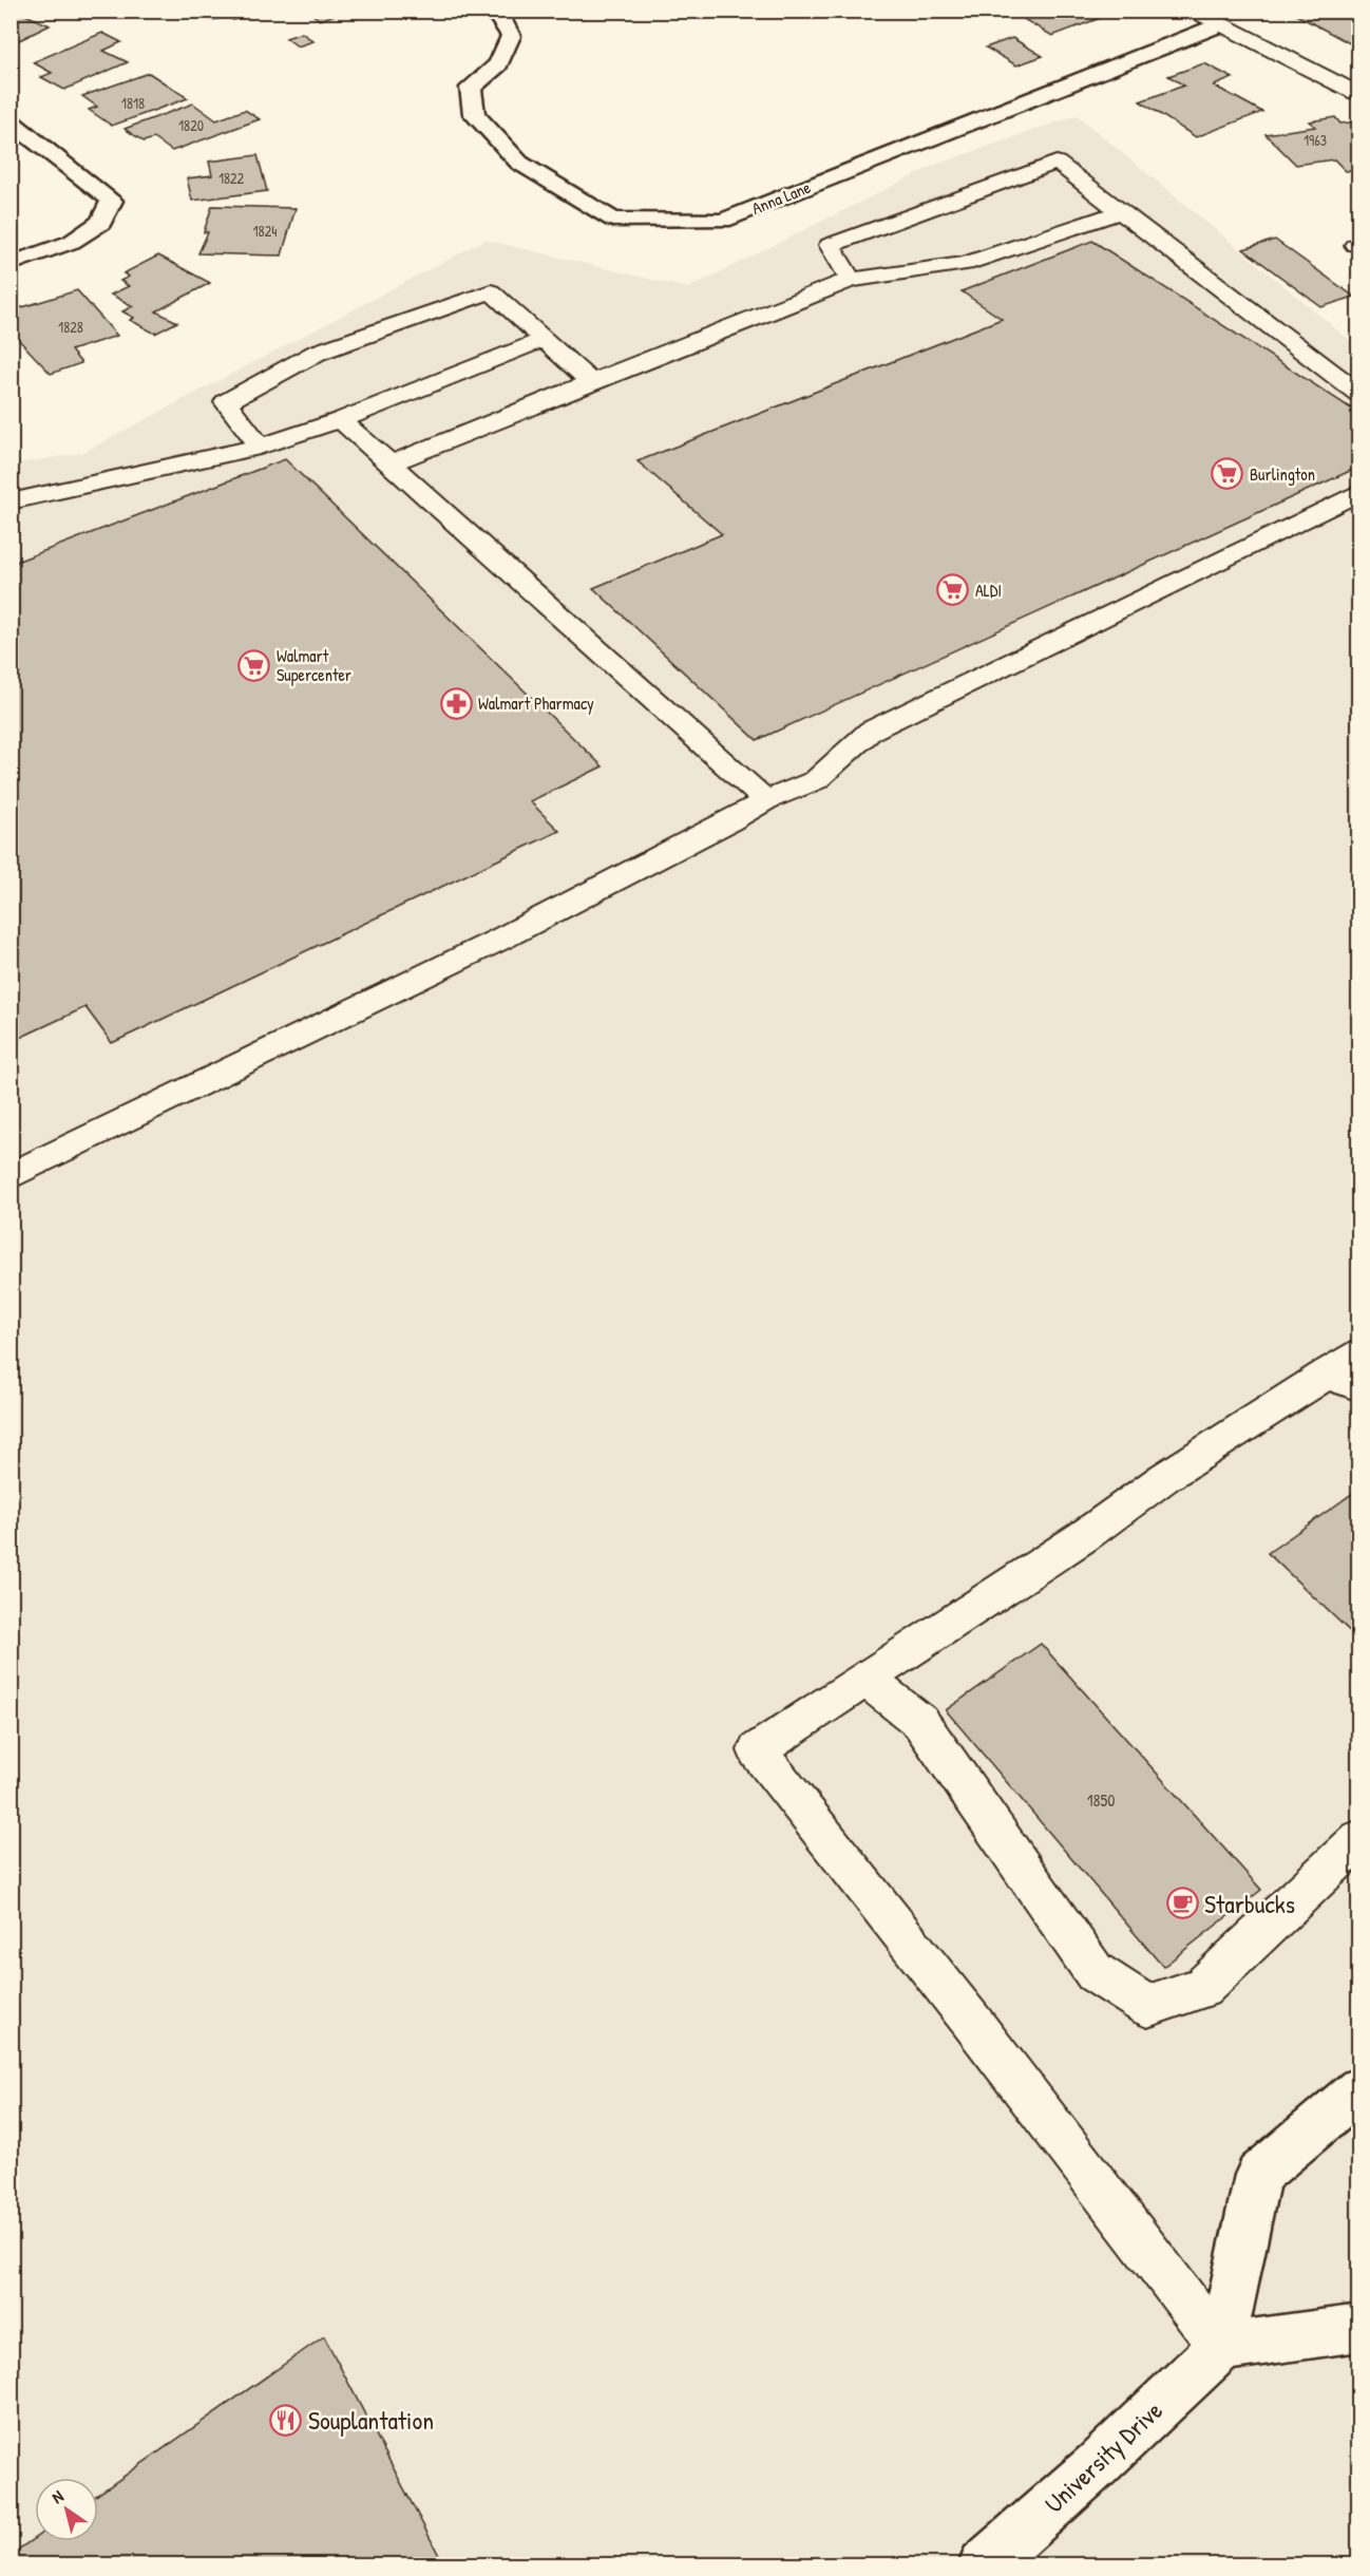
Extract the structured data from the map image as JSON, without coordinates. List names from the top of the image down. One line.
{"streets":{"street":["Anna Lane","University Drive"]},"places":{"supermarket":["Burlington","ALDI","Walmart Supercenter"],"pharmacy":["Walmart Pharmacy"],"cafe":["Starbucks"],"restaurant":["Souplantation"]},"house_numbers":["1818","1820","1963","1822","1824","1828","1850"],"north":"top left"}
